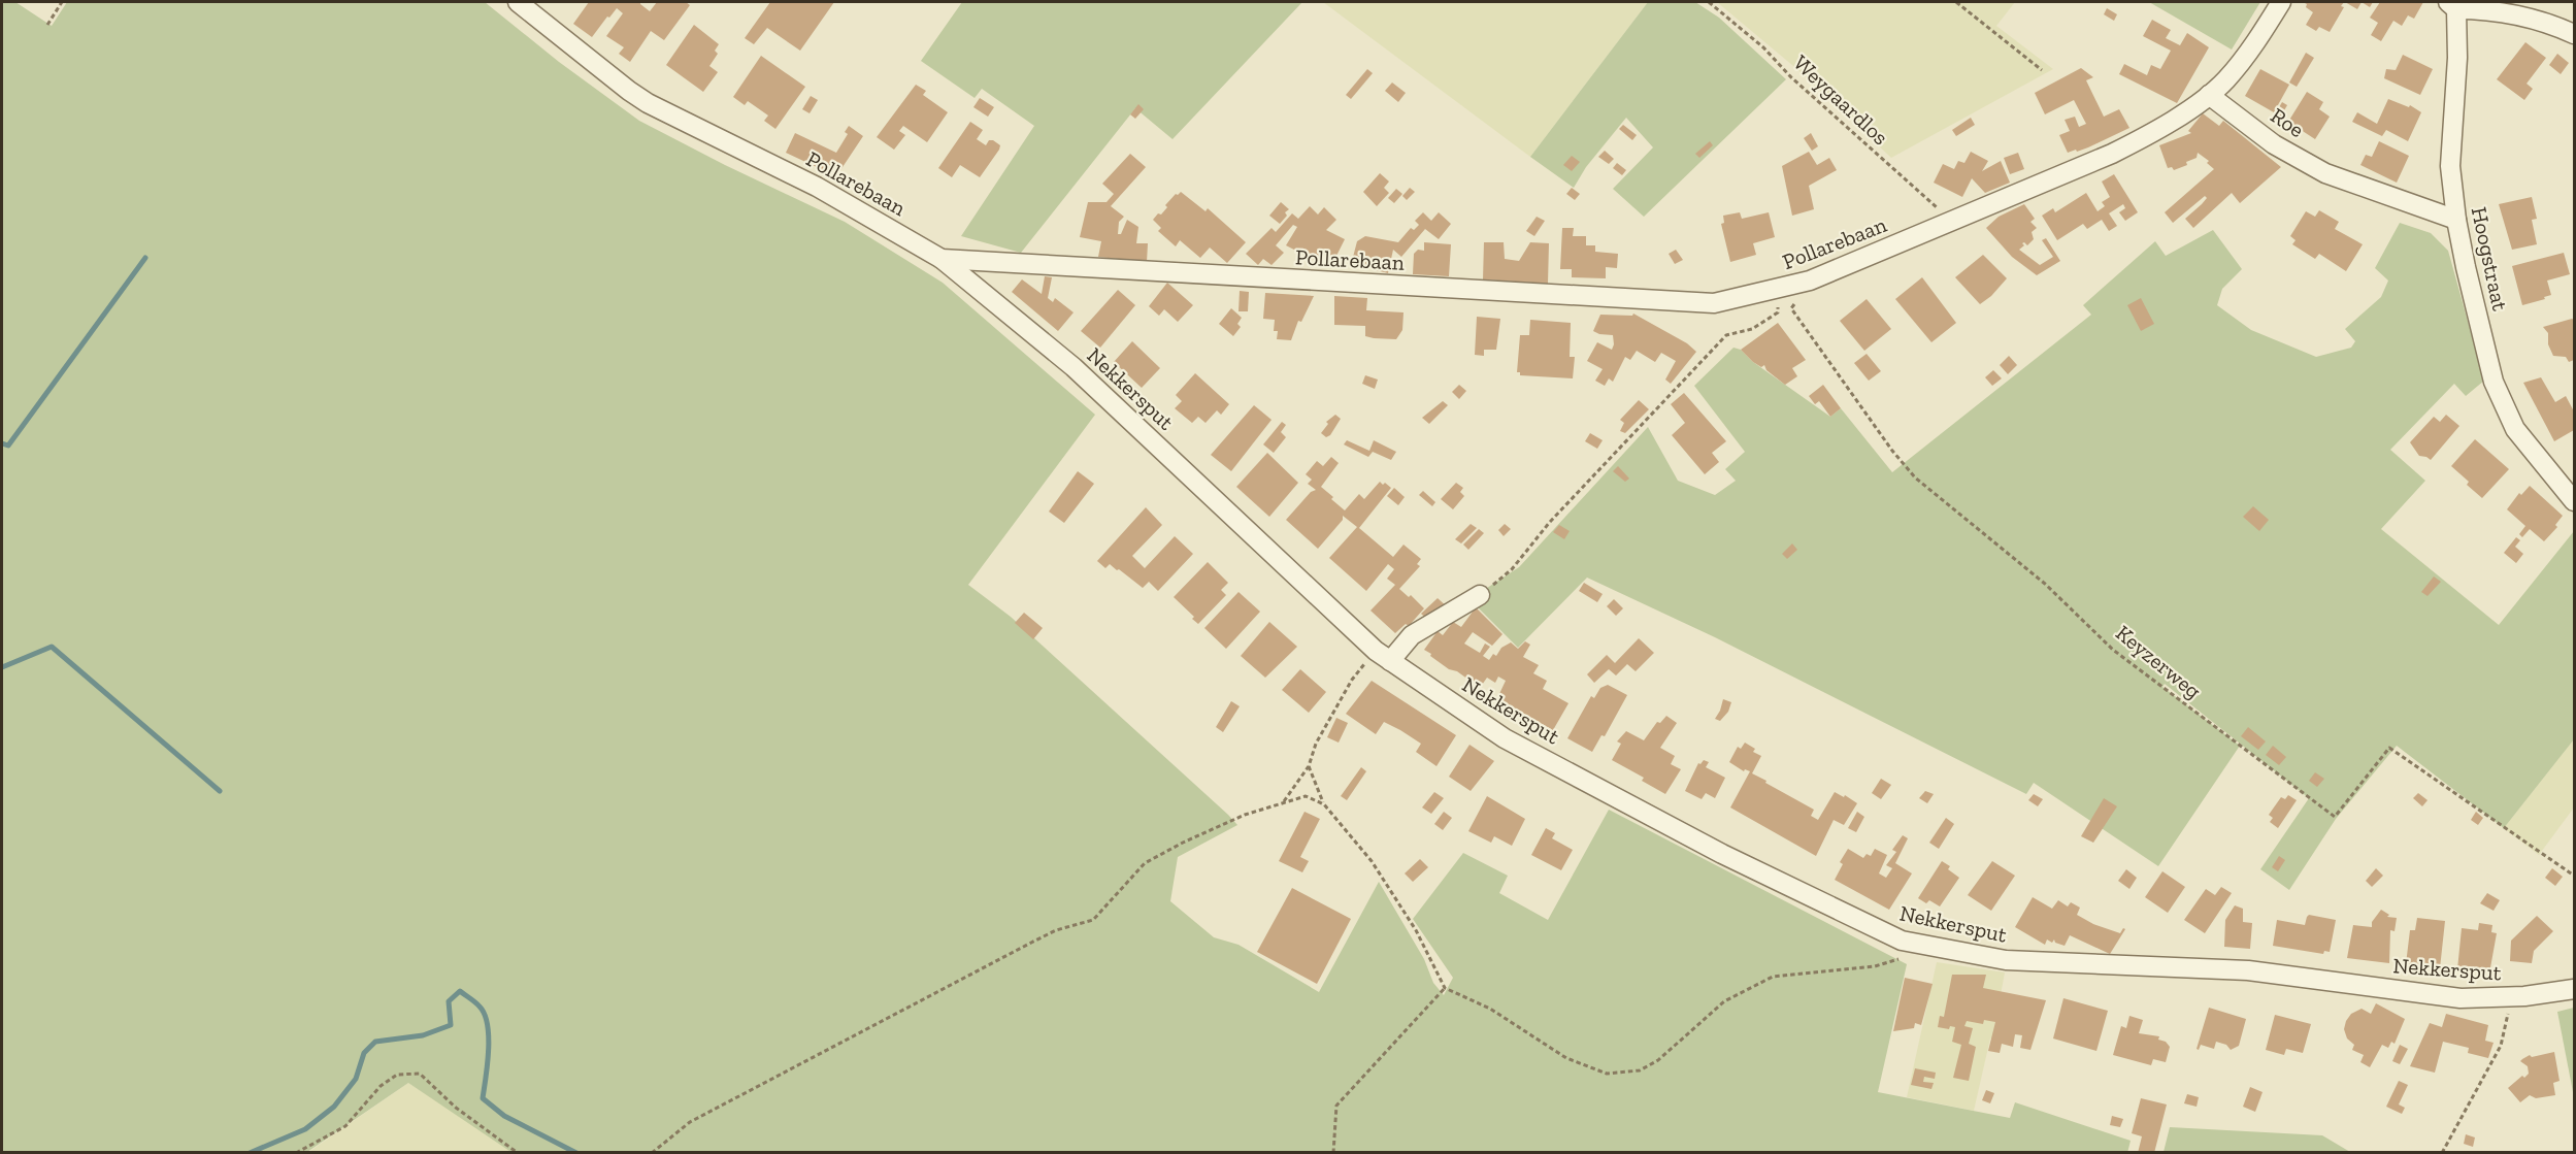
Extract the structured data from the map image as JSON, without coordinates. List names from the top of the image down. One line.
{"streets":{"street":["Roe","Pollarebaan","Hoogstraat","Nekkersput"],"path":["Weygaardlos","Keyzerweg"]},"crossings":[["Weygaardlos","Pollarebaan"],["Roe","Pollarebaan"],["Roe","Hoogstraat"],["Pollarebaan","Nekkersput"],["Pollarebaan","Keyzerweg"]]}
